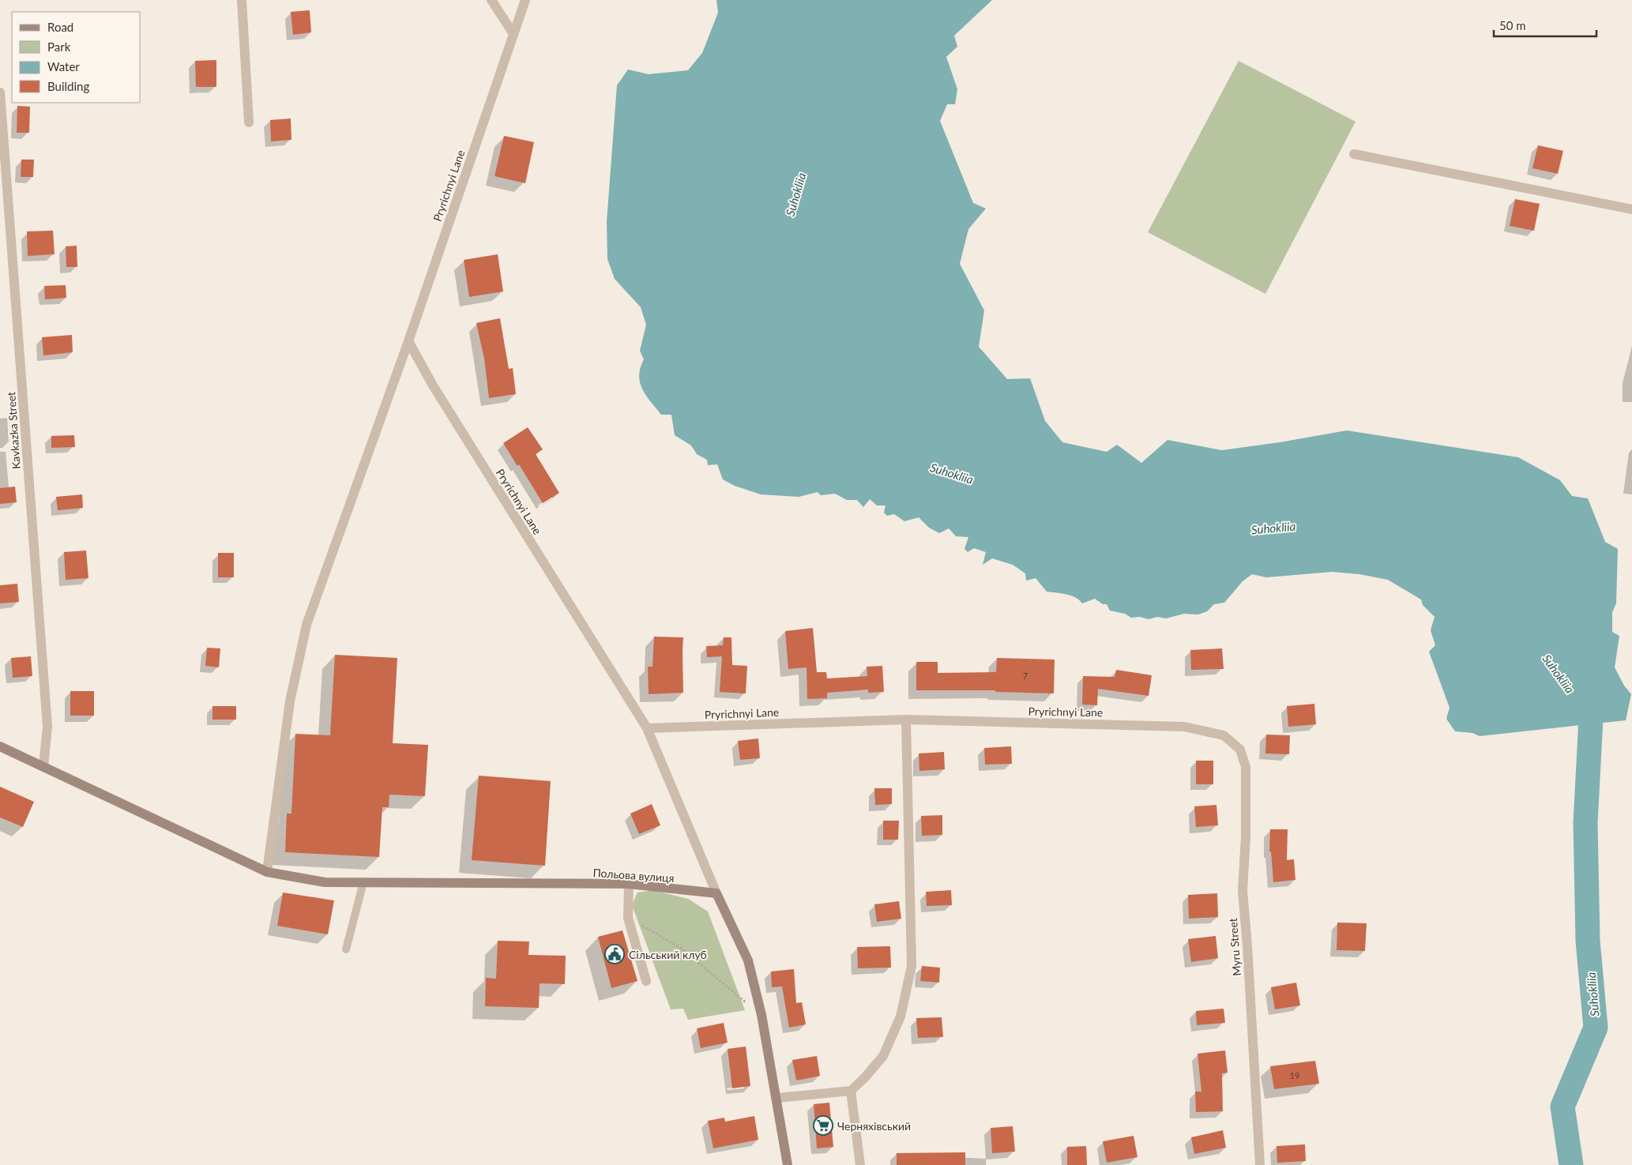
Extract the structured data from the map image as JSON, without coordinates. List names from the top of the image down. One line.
{"streets":{"street":["Pryrichnyi Lane","Kavkazka Street","Польова вулиця","Myru Street"]},"crossings":[["Pryrichnyi Lane","Myru Street"],["Kavkazka Street","Польова вулиця"]],"water":["Suhokliia"],"places":{"public building":["Сільський клуб"],"supermarket":["Черняхівський"]},"house_numbers":["7","19"],"legend":["Road","Park","Water","Building"],"scale_bar":"50 m"}
